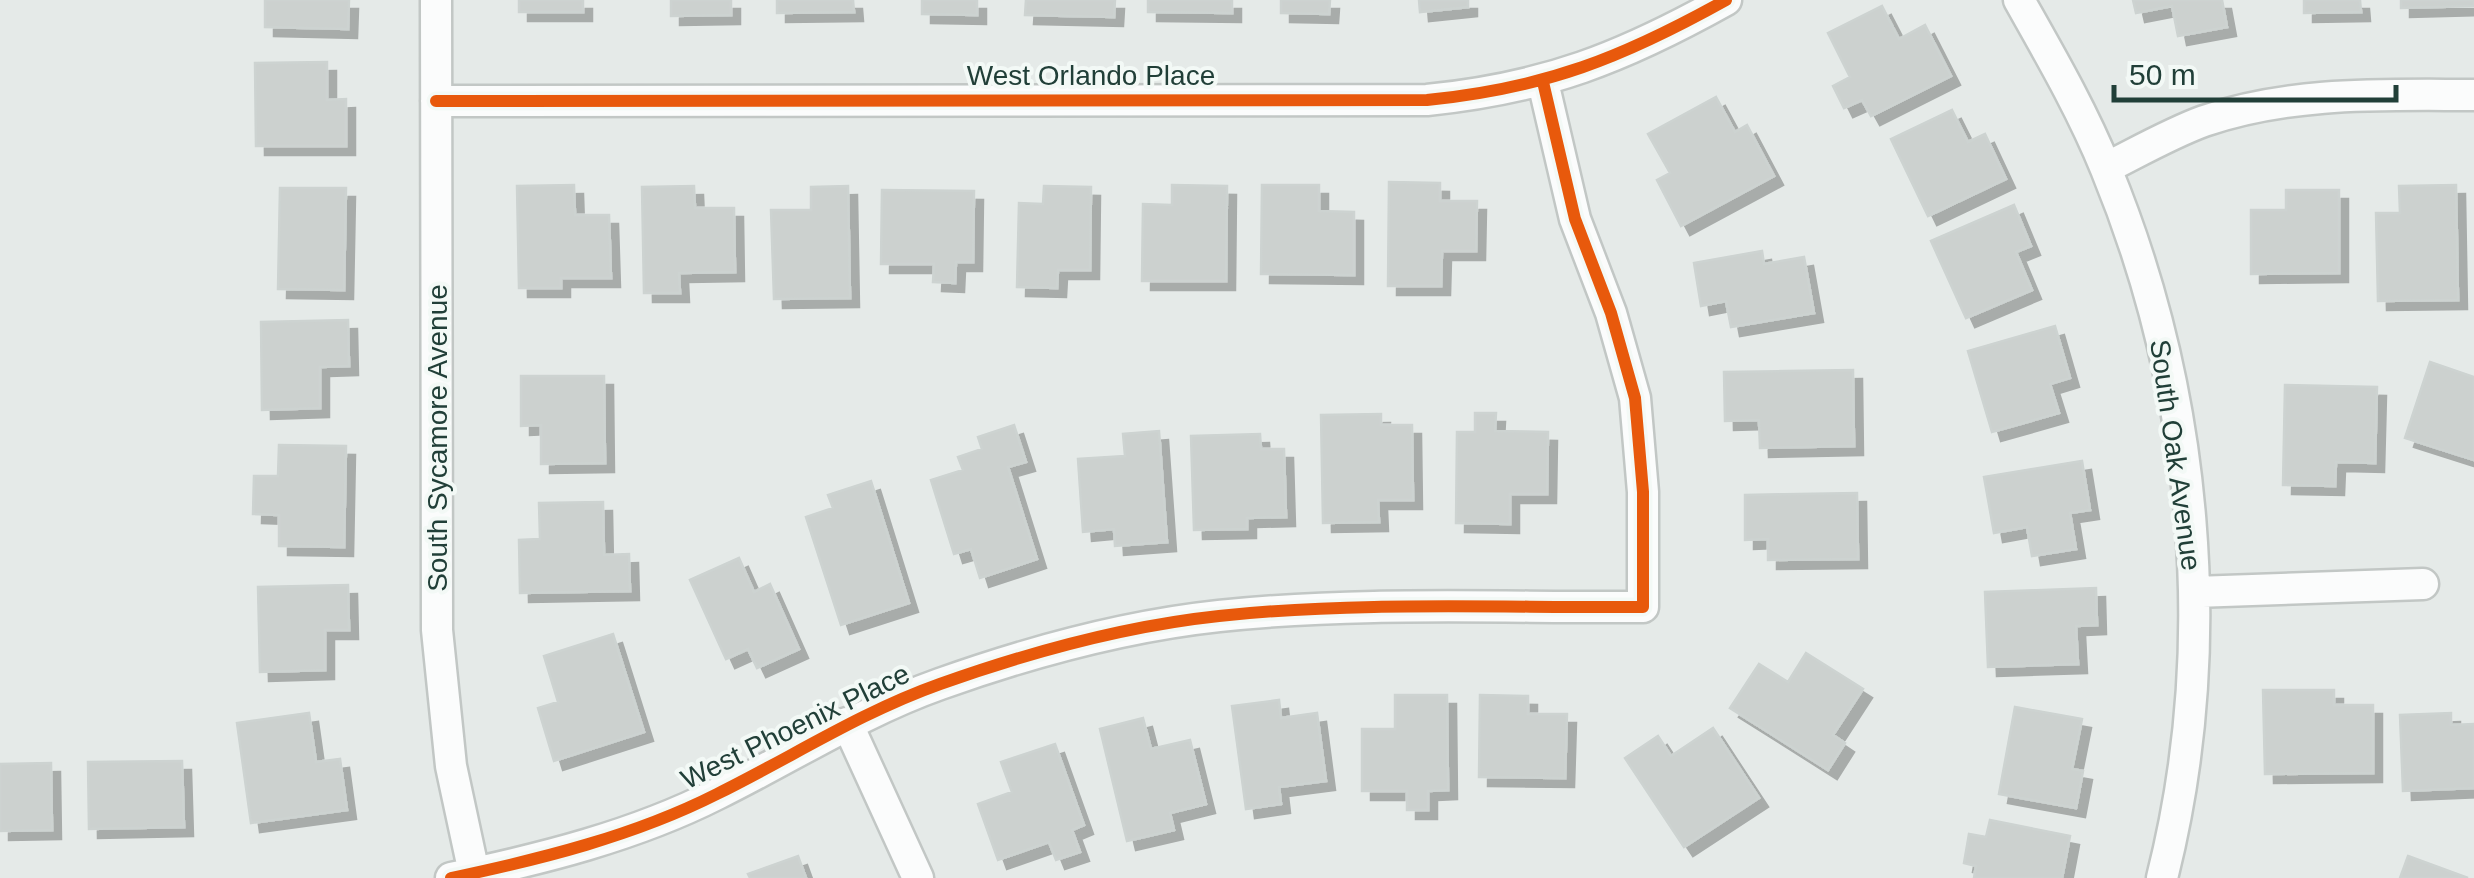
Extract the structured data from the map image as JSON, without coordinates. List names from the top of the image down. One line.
{"streets":{"street":["West Orlando Place","South Sycamore Avenue","South Oak Avenue","West Phoenix Place"]},"crossings":[["West Orlando Place","South Sycamore Avenue"],["West Orlando Place","West Phoenix Place"],["South Sycamore Avenue","West Phoenix Place"]],"scale_bar":"50 m"}
